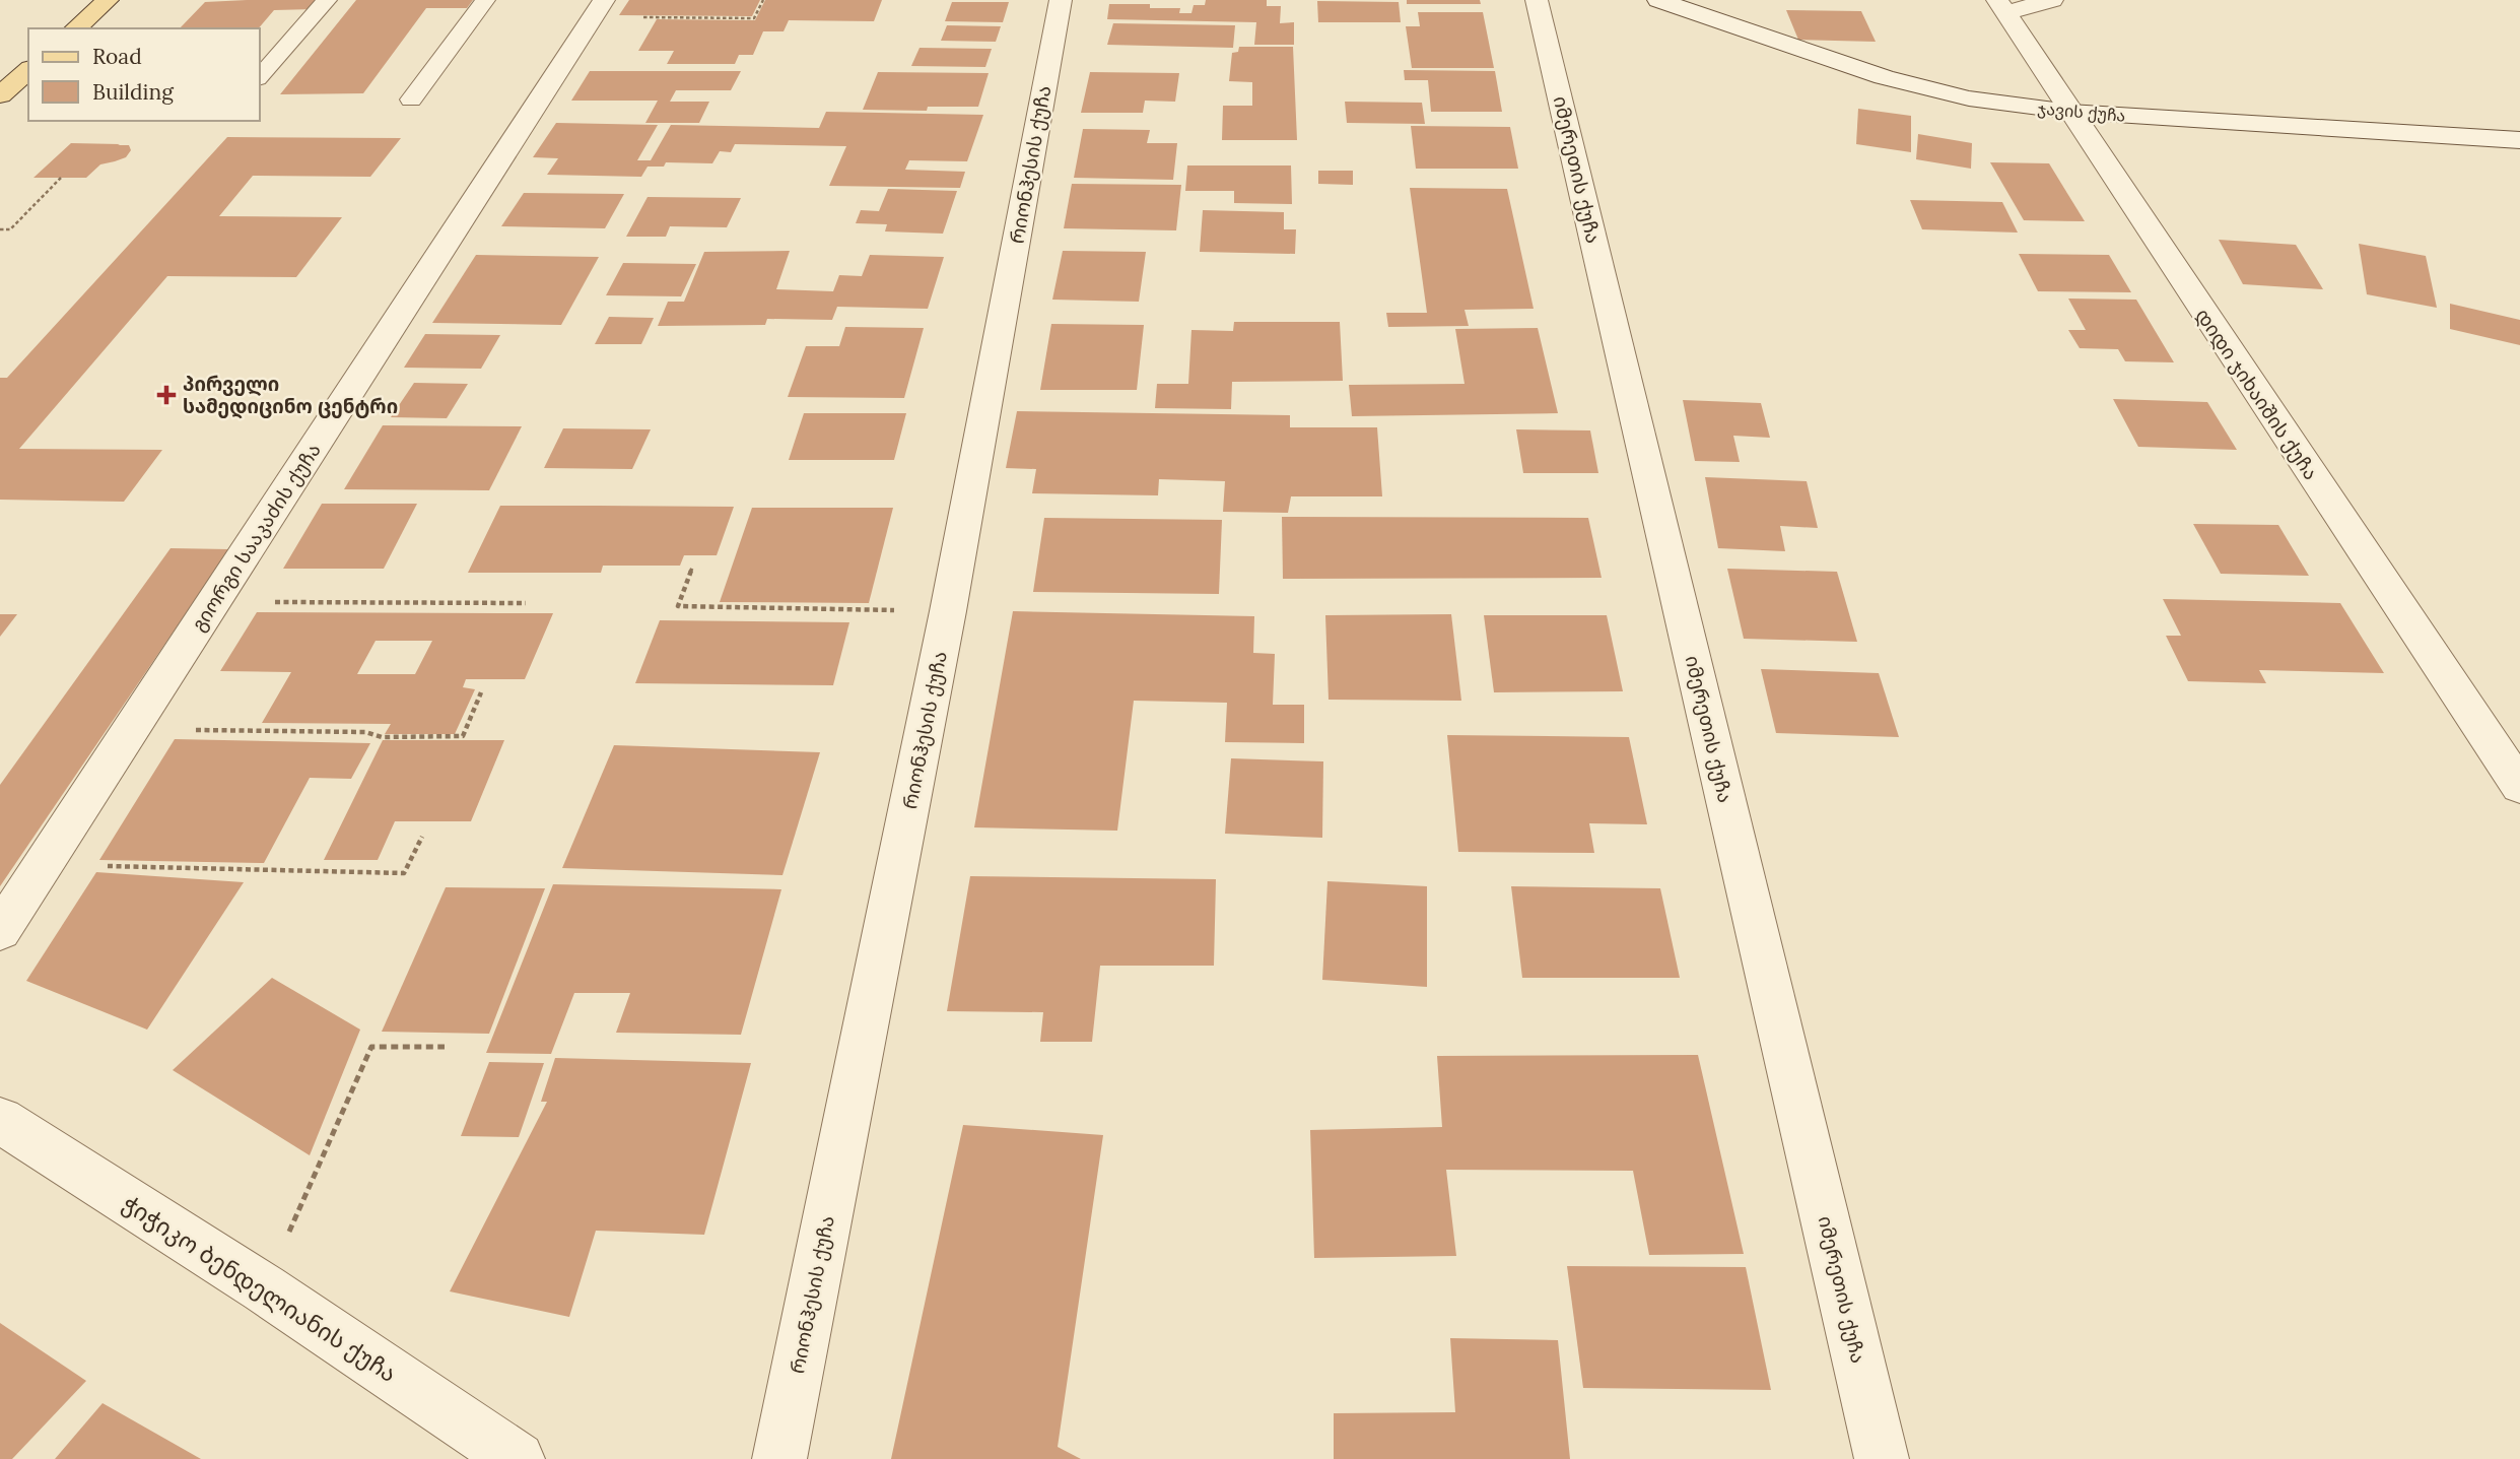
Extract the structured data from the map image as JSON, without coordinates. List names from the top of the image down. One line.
{"streets":{"street":["ჯავის ქუჩა","რიონჰესის ქუჩა","იმერეთის ქუჩა","დიდი ჯიხაიშის ქუჩა","გიორგი სააკაძის ქუჩა","ჭიჭიკო ბენდელიანის ქუჩა"]},"crossings":[["ჯავის ქუჩა","დიდი ჯიხაიშის ქუჩა"]],"places":{"health":["პირველი სამედიცინო ცენტრი"]},"legend":["Road","Building"]}
